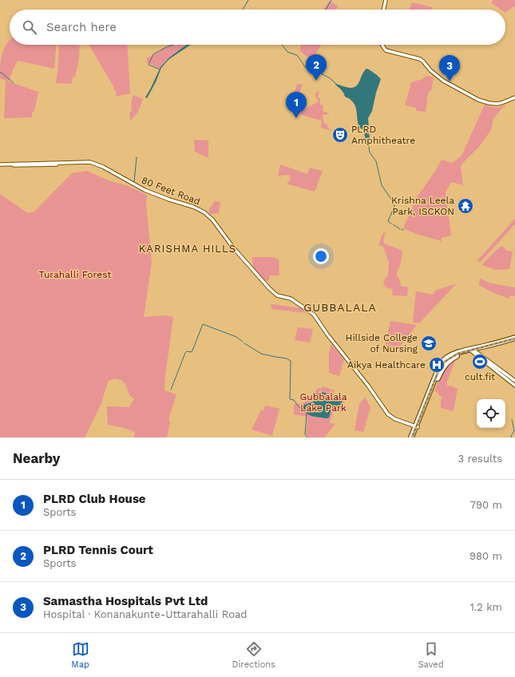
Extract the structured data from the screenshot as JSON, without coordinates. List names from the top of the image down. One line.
{"streets":{"main road":["80 Feet Road"]},"districts":["KARISHMA HILLS","GUBBALALA"],"parks":["Turahalli Forest","Gubbalala Lake Park"],"places":{"theatre":["PLRD Amphitheatre"],"temple":["Krishna Leela Park, ISCKON"],"school or university":["Hillside College of Nursing"],"sports":["cult.fit"],"hospital":["Aikya Healthcare"]},"page":{"search":"Search here","pins":["2","3","1"],"heading":["Nearby","3 results"],"list":[{"mark":"1","name":"PLRD Club House","note":"Sports","value":"790 m"},{"mark":"2","name":"PLRD Tennis Court","note":"Sports","value":"980 m"},{"mark":"3","name":"Samastha Hospitals Pvt Ltd","note":"Hospital · Konanakunte-Uttarahalli Road","value":"1.2 km"}],"nav":["Map","Directions","Saved"]}}
